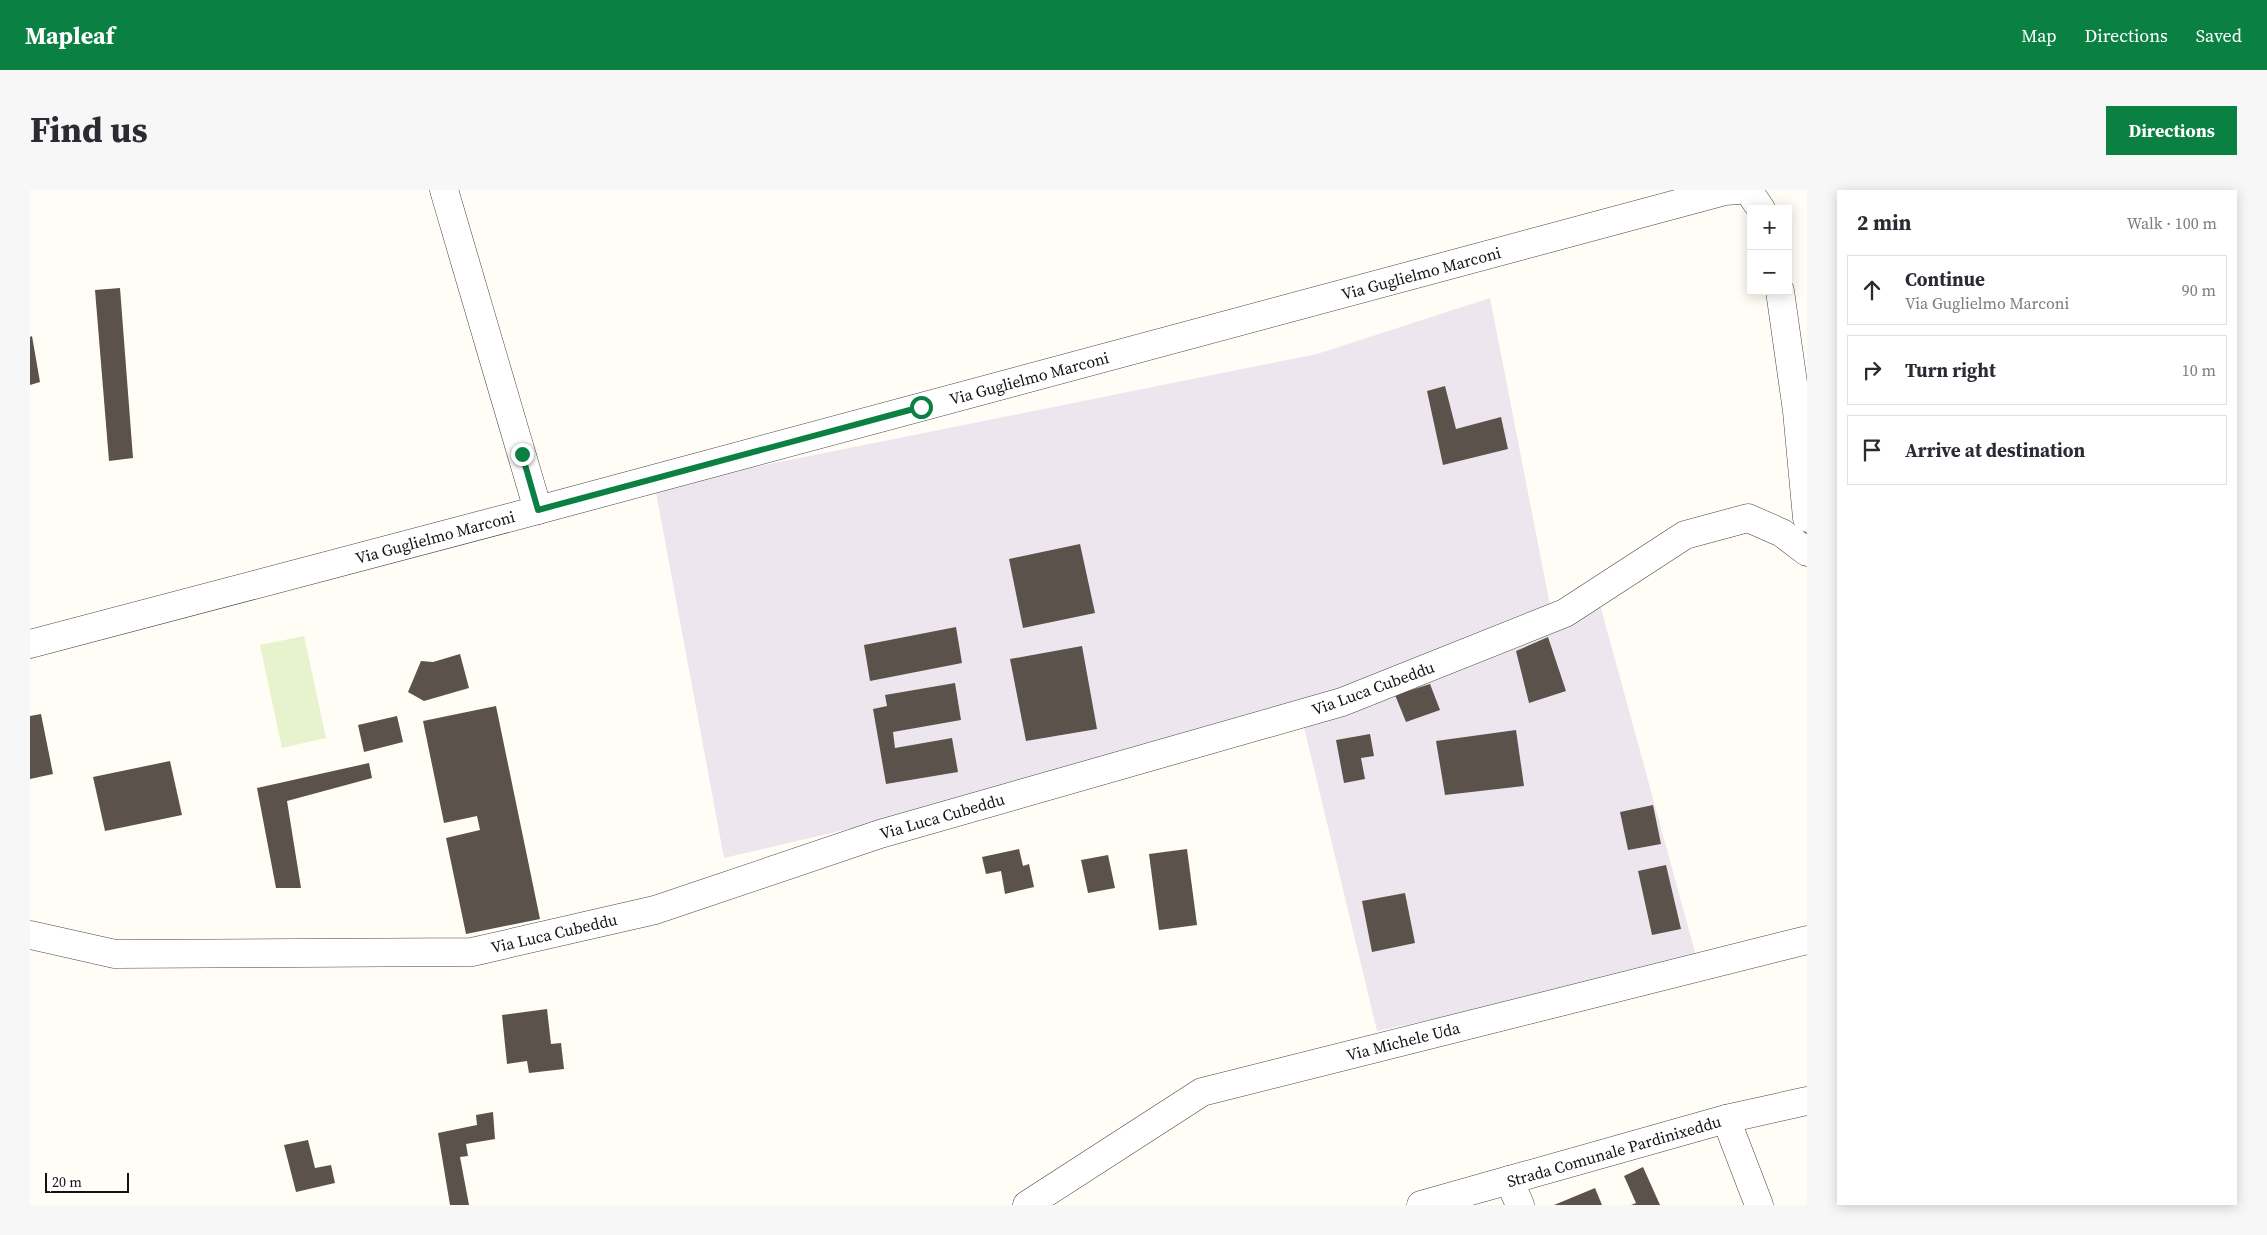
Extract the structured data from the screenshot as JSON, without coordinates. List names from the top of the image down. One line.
{"streets":{"street":["Via Guglielmo Marconi","Via Luca Cubeddu","Via Michele Uda","Strada Comunale Pardinixeddu"]},"scale_bar":"20 m","page":{"header":"Mapleaf","nav":["Map","Directions","Saved"],"title":"Find us","buttons":"Directions","heading":["2 min","Walk · 100 m"],"map_buttons":["+","−"],"list":[["Continue","Via Guglielmo Marconi","90 m"],["Turn right","10 m"],"Arrive at destination"],"scale":"20 m"}}
